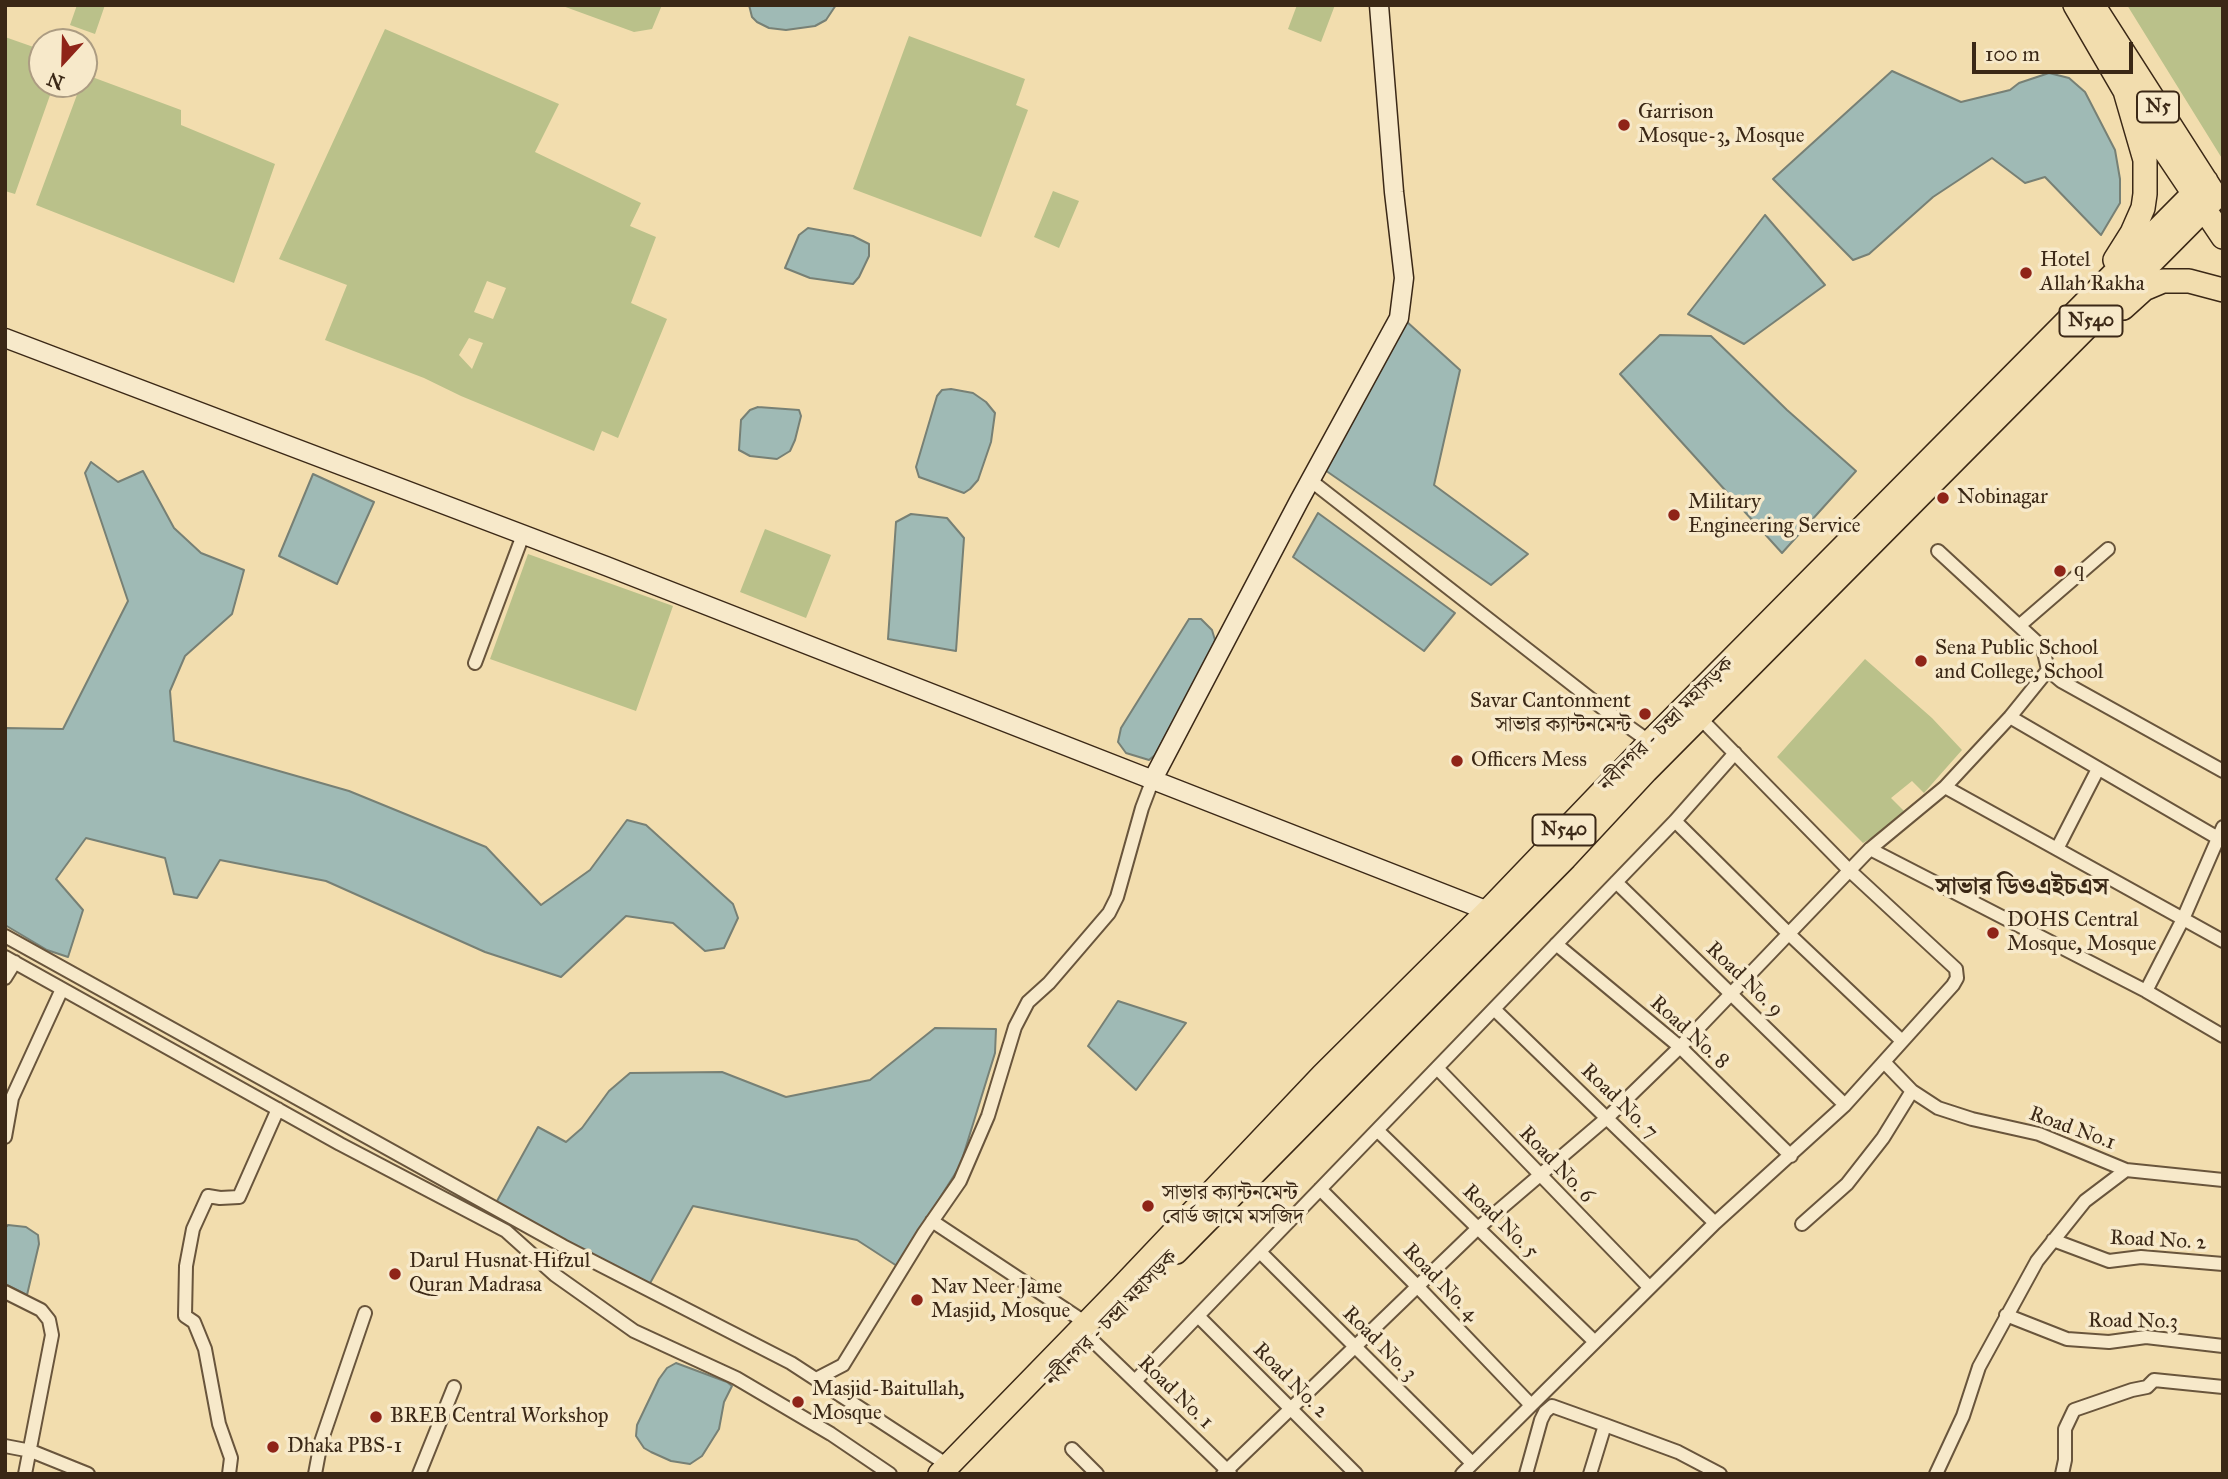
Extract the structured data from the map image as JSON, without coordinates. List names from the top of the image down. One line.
{"streets":{"highway":["N5","N540","নবীনগর - চন্দ্রা মহাসড়ক"],"street":["Road No. 9","Road No. 8","Road No. 7","Road No.1","Road No. 6","Road No. 5","Road No. 2","Road No. 4","Road No.3","Road No. 3","Road No. 1"]},"crossings":[["N5","নবীনগর - চন্দ্রা মহাসড়ক"],["নবীনগর - চন্দ্রা মহাসড়ক","Road No. 1"]],"districts":["সাভার ডিওএইচএস"],"places":["Garrison Mosque-3, Mosque","Hotel Allah Rakha","Nobinagar","Military Engineering Service","q","Sena Public School and College, School","Savar Cantonment সাভার ক্যান্টনমেন্ট","Officers Mess","DOHS Central Mosque, Mosque","সাভার ক্যান্টনমেন্ট বোর্ড জামে মসজিদ","Darul Husnat Hifzul Quran Madrasa","Nav Neer Jame Masjid, Mosque","Masjid-Baitullah, Mosque","BREB Central Workshop","Dhaka PBS-1"],"scale_bar":"100 m","north":"bottom"}
